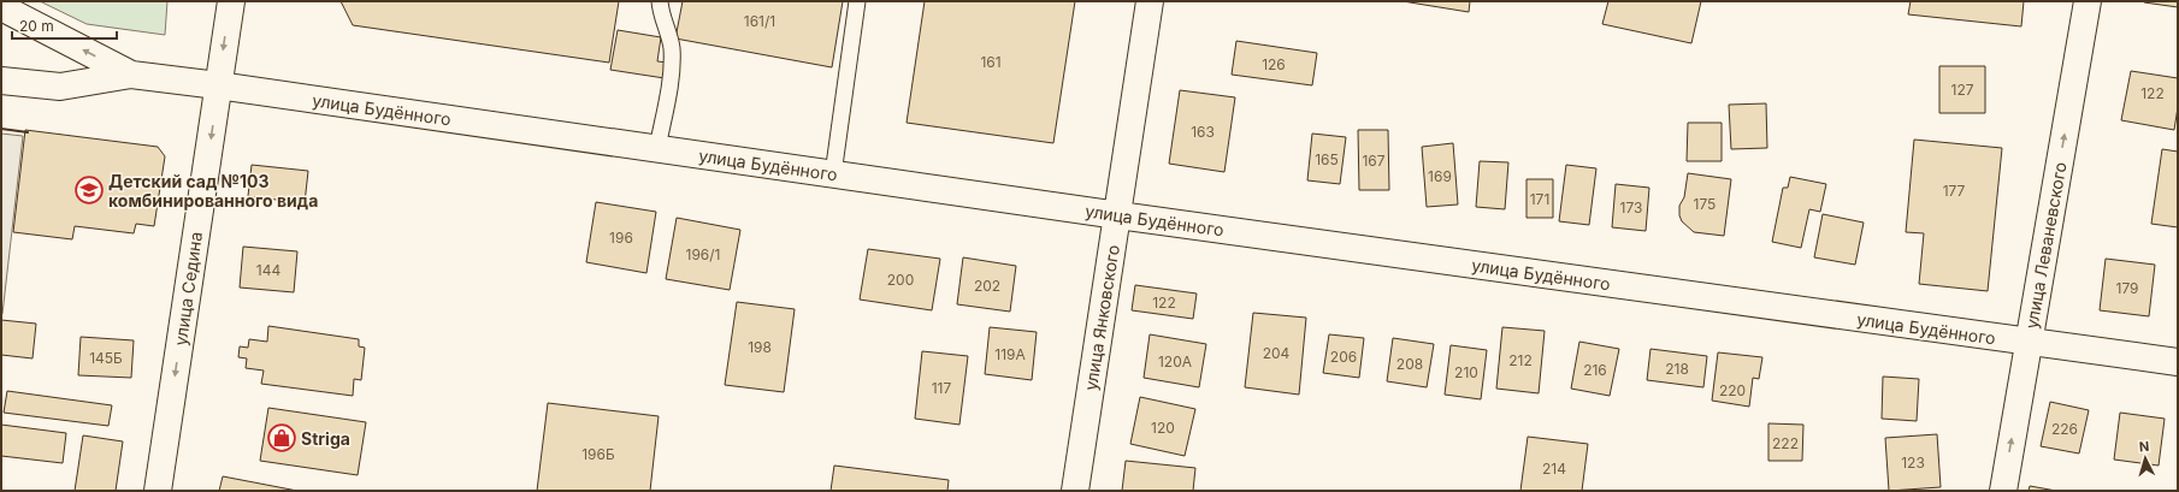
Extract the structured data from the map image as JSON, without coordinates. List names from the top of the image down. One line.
{"streets":{"street":["улица Будённого","улица Леваневского","улица Седина","улица Янковского"]},"crossings":[["улица Будённого","улица Леваневского"],["улица Будённого","улица Седина"],["улица Будённого","улица Янковского"]],"one_way":["улица Леваневского","улица Седина"],"places":{"school or university":["Детский сад №103 комбинированного вида"],"shop":["Striga"]},"house_numbers":["161/1","161","126","127","122","163","165","167","169","177","171","175","173","196","196/1","144","200","202","179","122","198","204","119А","206","145Б","212","120А","208","218","216","210","117","220","120","226","222","196Б","123","214"],"scale_bar":"20 m","north":"top"}
